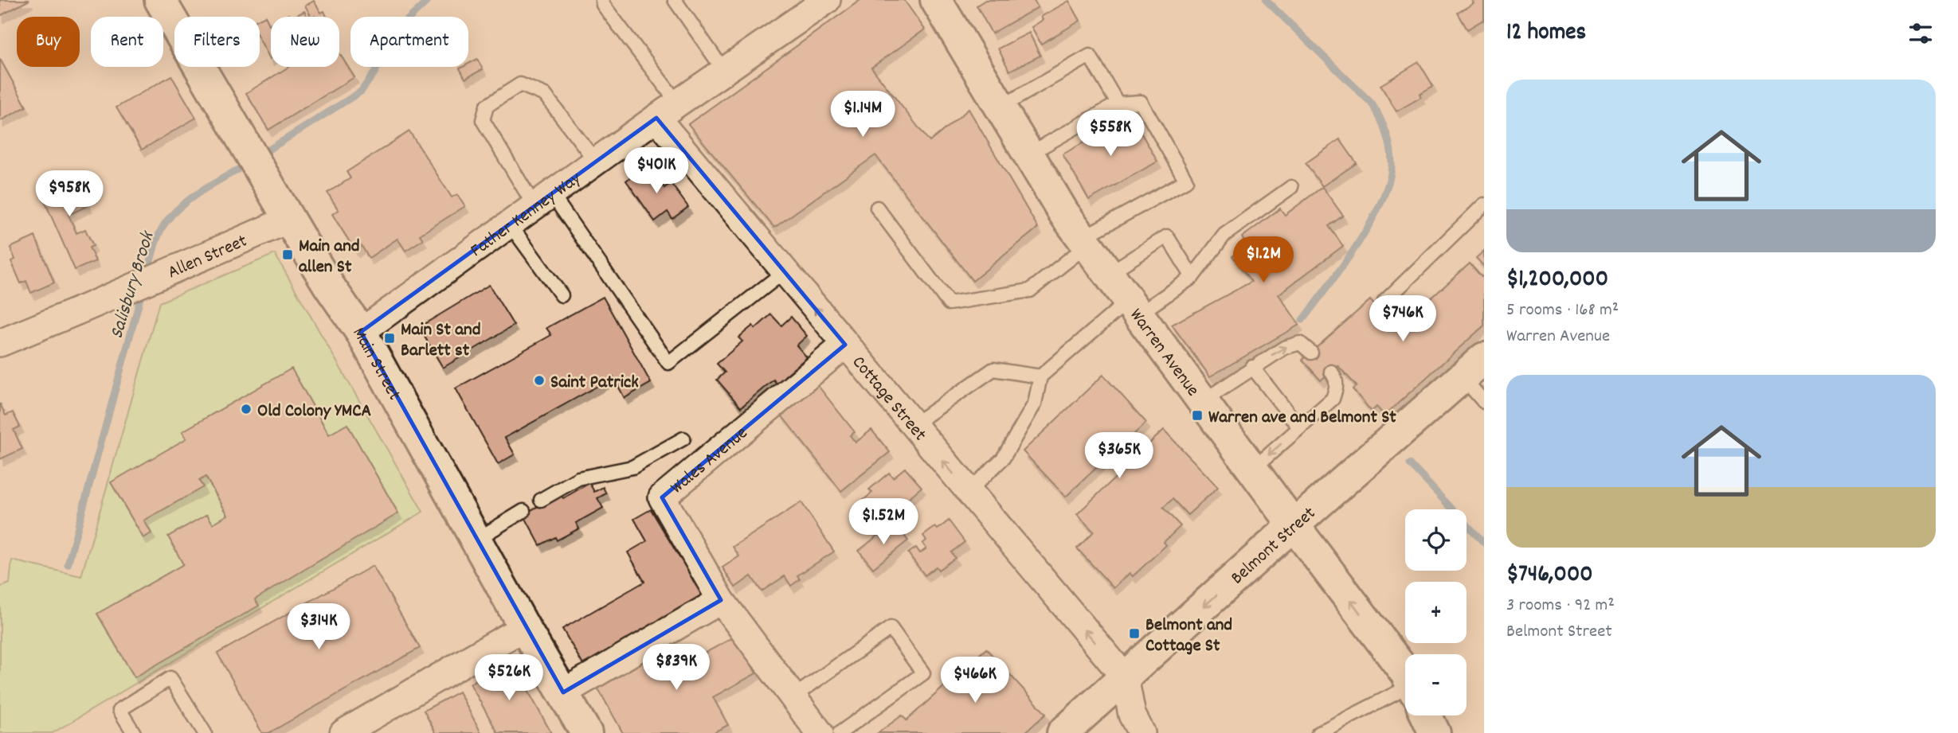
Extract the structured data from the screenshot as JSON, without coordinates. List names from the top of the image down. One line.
{"streets":{"main road":["Warren Avenue","Main Street","Belmont Street"],"street":["Father Kenney Way","Allen Street","Cottage Street","Wales Avenue"]},"crossings":[["Father Kenney Way","Main Street"],["Father Kenney Way","Cottage Street"],["Allen Street","Main Street"],["Warren Avenue","Belmont Street"],["Cottage Street","Wales Avenue"],["Cottage Street","Belmont Street"]],"one_way":["Cottage Street","Belmont Street"],"water":["Salisbury Brook"],"places":{"transit":["Main and allen St","Main St and Barlett st","Warren ave and Belmont St","Belmont and Cottage St"],"other":["Saint Patrick","Old Colony YMCA"]},"page":{"heading":"12 homes","chip":["Buy","Rent","Filters","New","Apartment"],"list":[{"name":"$1,200,000","note":"5 rooms · 168 m² · Warren Avenue"},{"name":"$746,000","note":"3 rooms · 92 m² · Belmont Street"}],"price":["$1.14M","$558K","$401K","$958K","$1.2M","$746K","$365K","$1.52M","$314K","$839K","$526K","$466K"],"map_buttons":["+","−"]}}
